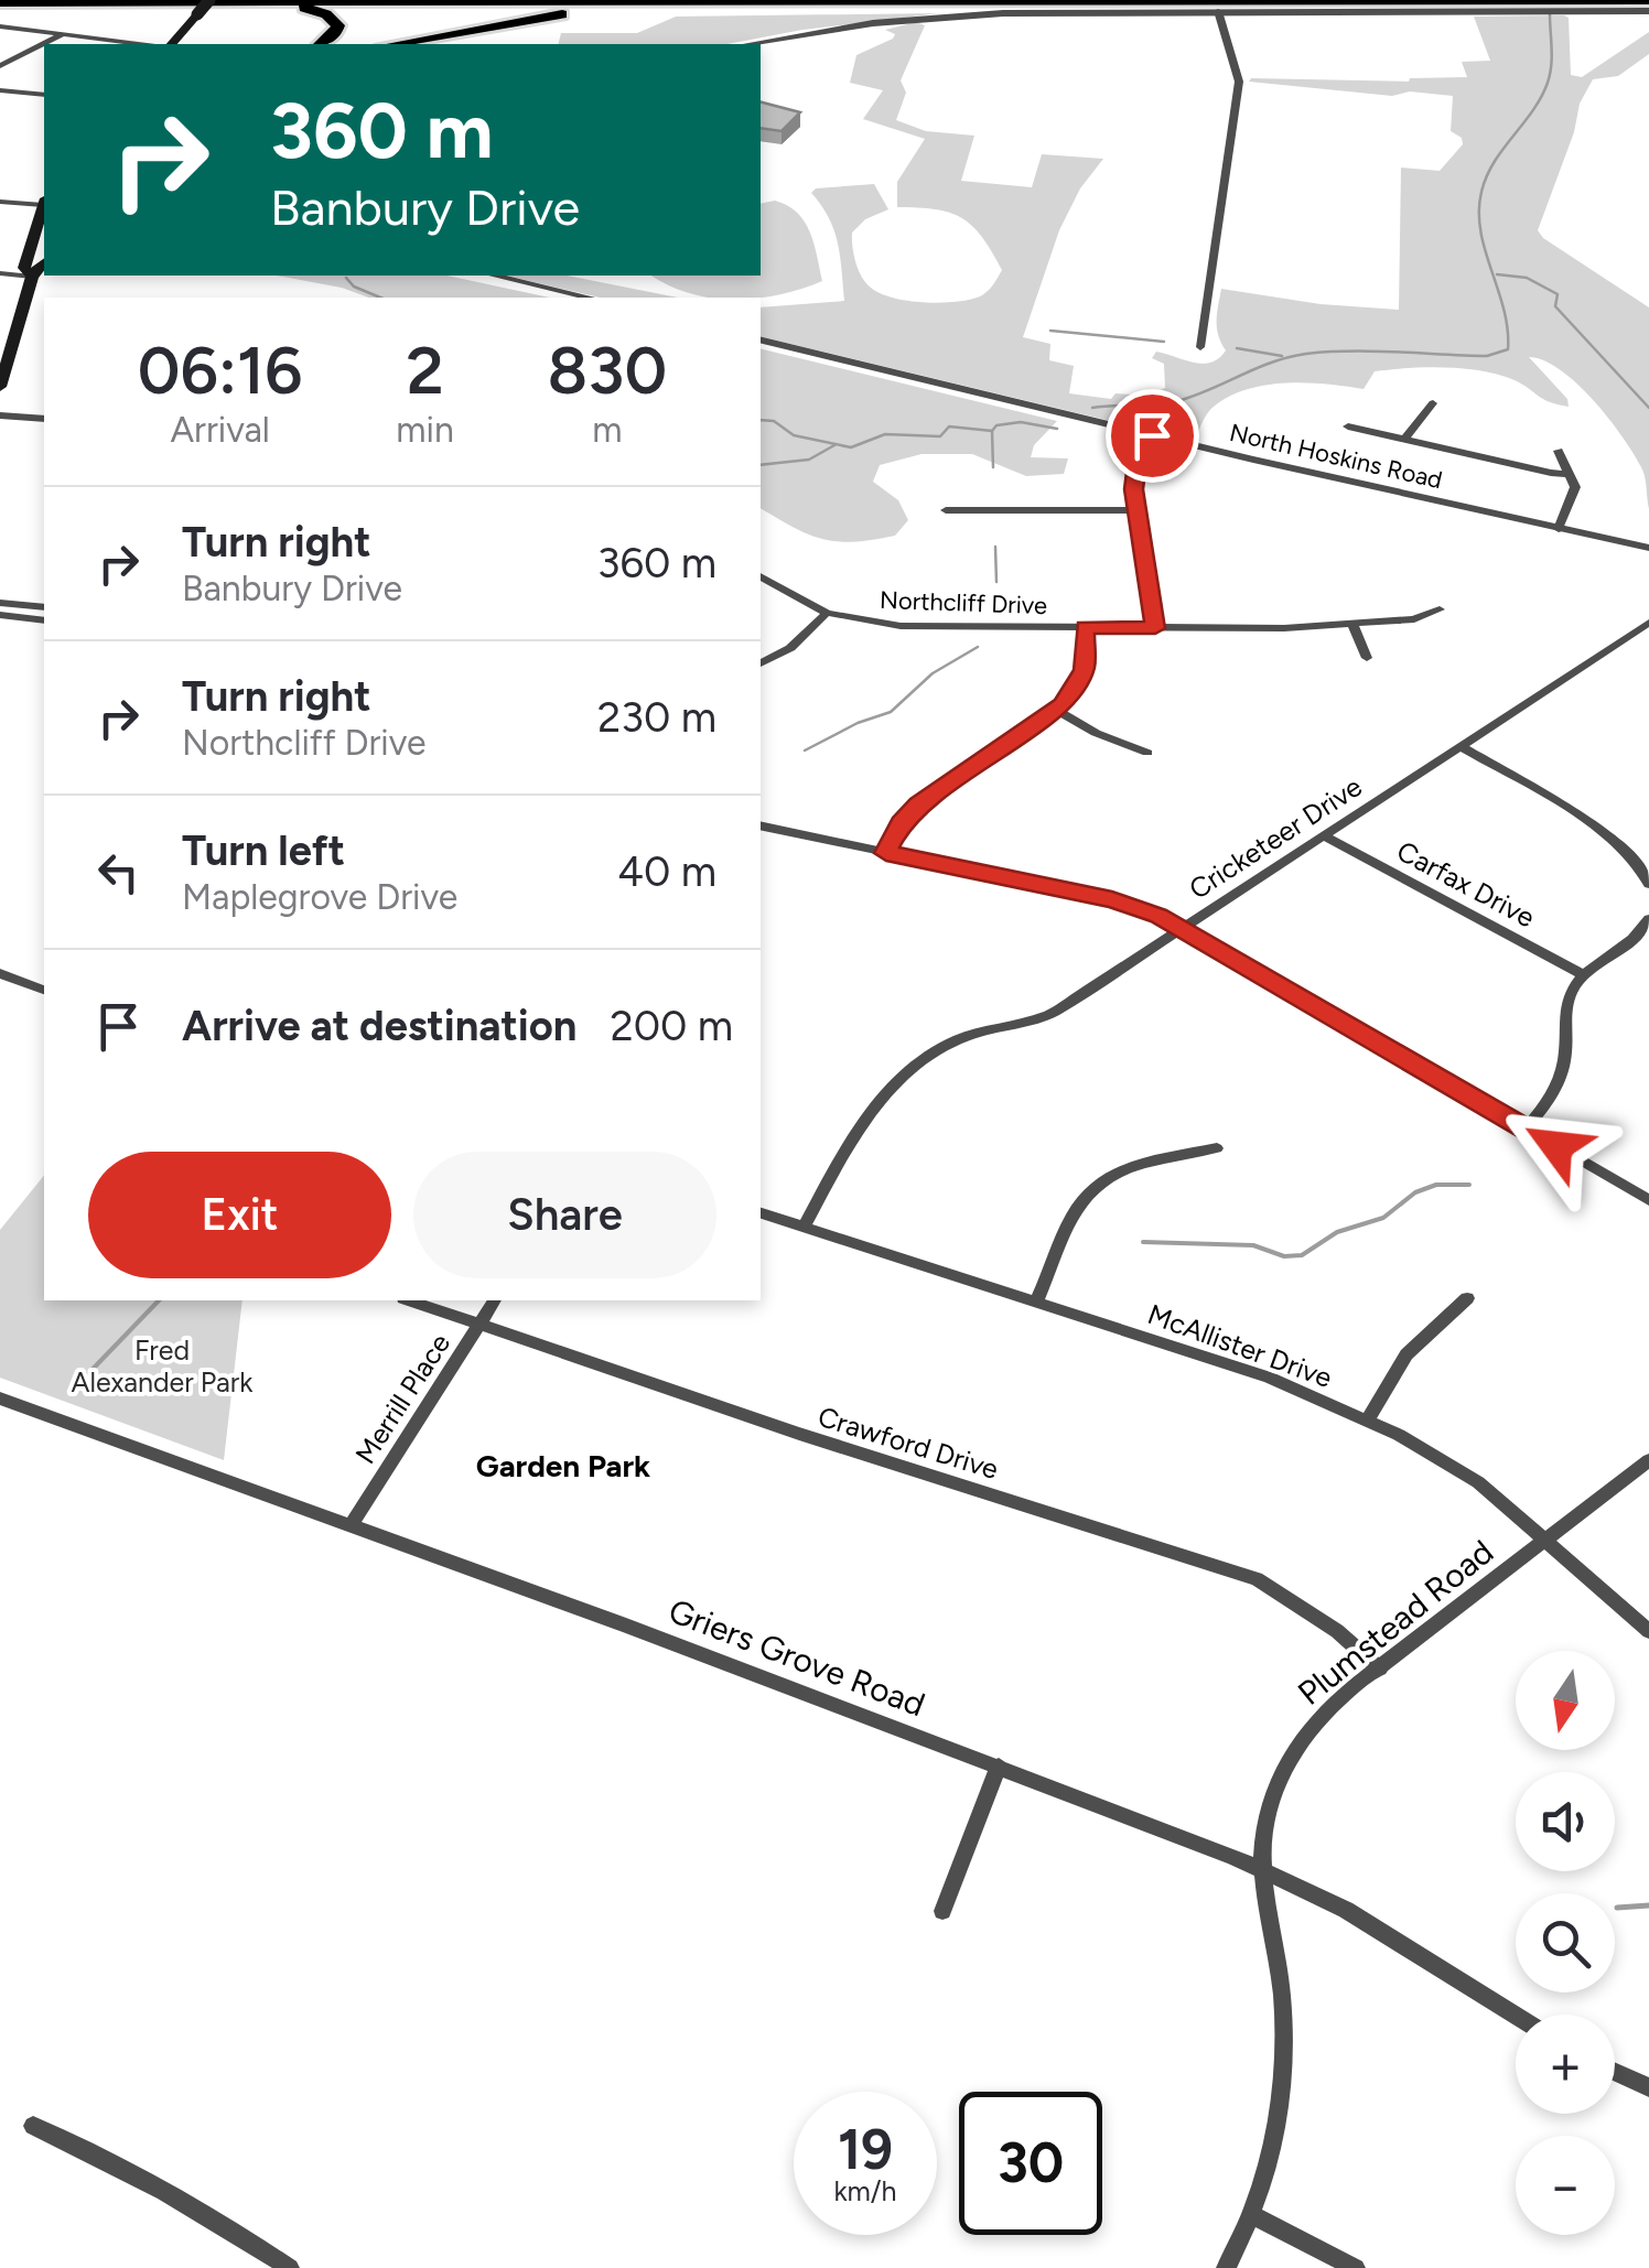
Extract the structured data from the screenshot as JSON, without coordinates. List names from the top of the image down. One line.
{"streets":{"street":["North Hoskins Road","Northcliff Drive","Cricketeer Drive","Carfax Drive","McAllister Drive","Merrill Place","Crawford Drive","Plumstead Road","Griers Grove Road"]},"crossings":[["Cricketeer Drive","Carfax Drive"],["Cricketeer Drive","McAllister Drive"],["McAllister Drive","Plumstead Road"],["Merrill Place","Crawford Drive"],["Merrill Place","Griers Grove Road"],["Crawford Drive","Plumstead Road"],["Plumstead Road","Griers Grove Road"]],"districts":["Garden Park"],"parks":["Fred Alexander Park"],"north":"bottom","page":{"turn":["360 m","Banbury Drive"],"eta":["06:16","Arrival","2","min","830","m"],"list":[{"name":"Turn right","note":"Banbury Drive","value":"360 m"},{"name":"Turn right","note":"Northcliff Drive","value":"230 m"},{"name":"Turn left","note":"Maplegrove Drive","value":"40 m"},{"name":"Arrive at destination","value":"200 m"}],"buttons":["Exit","Share"],"map_buttons":["+","−"],"speed":"19 km/h","limit":"30"}}
